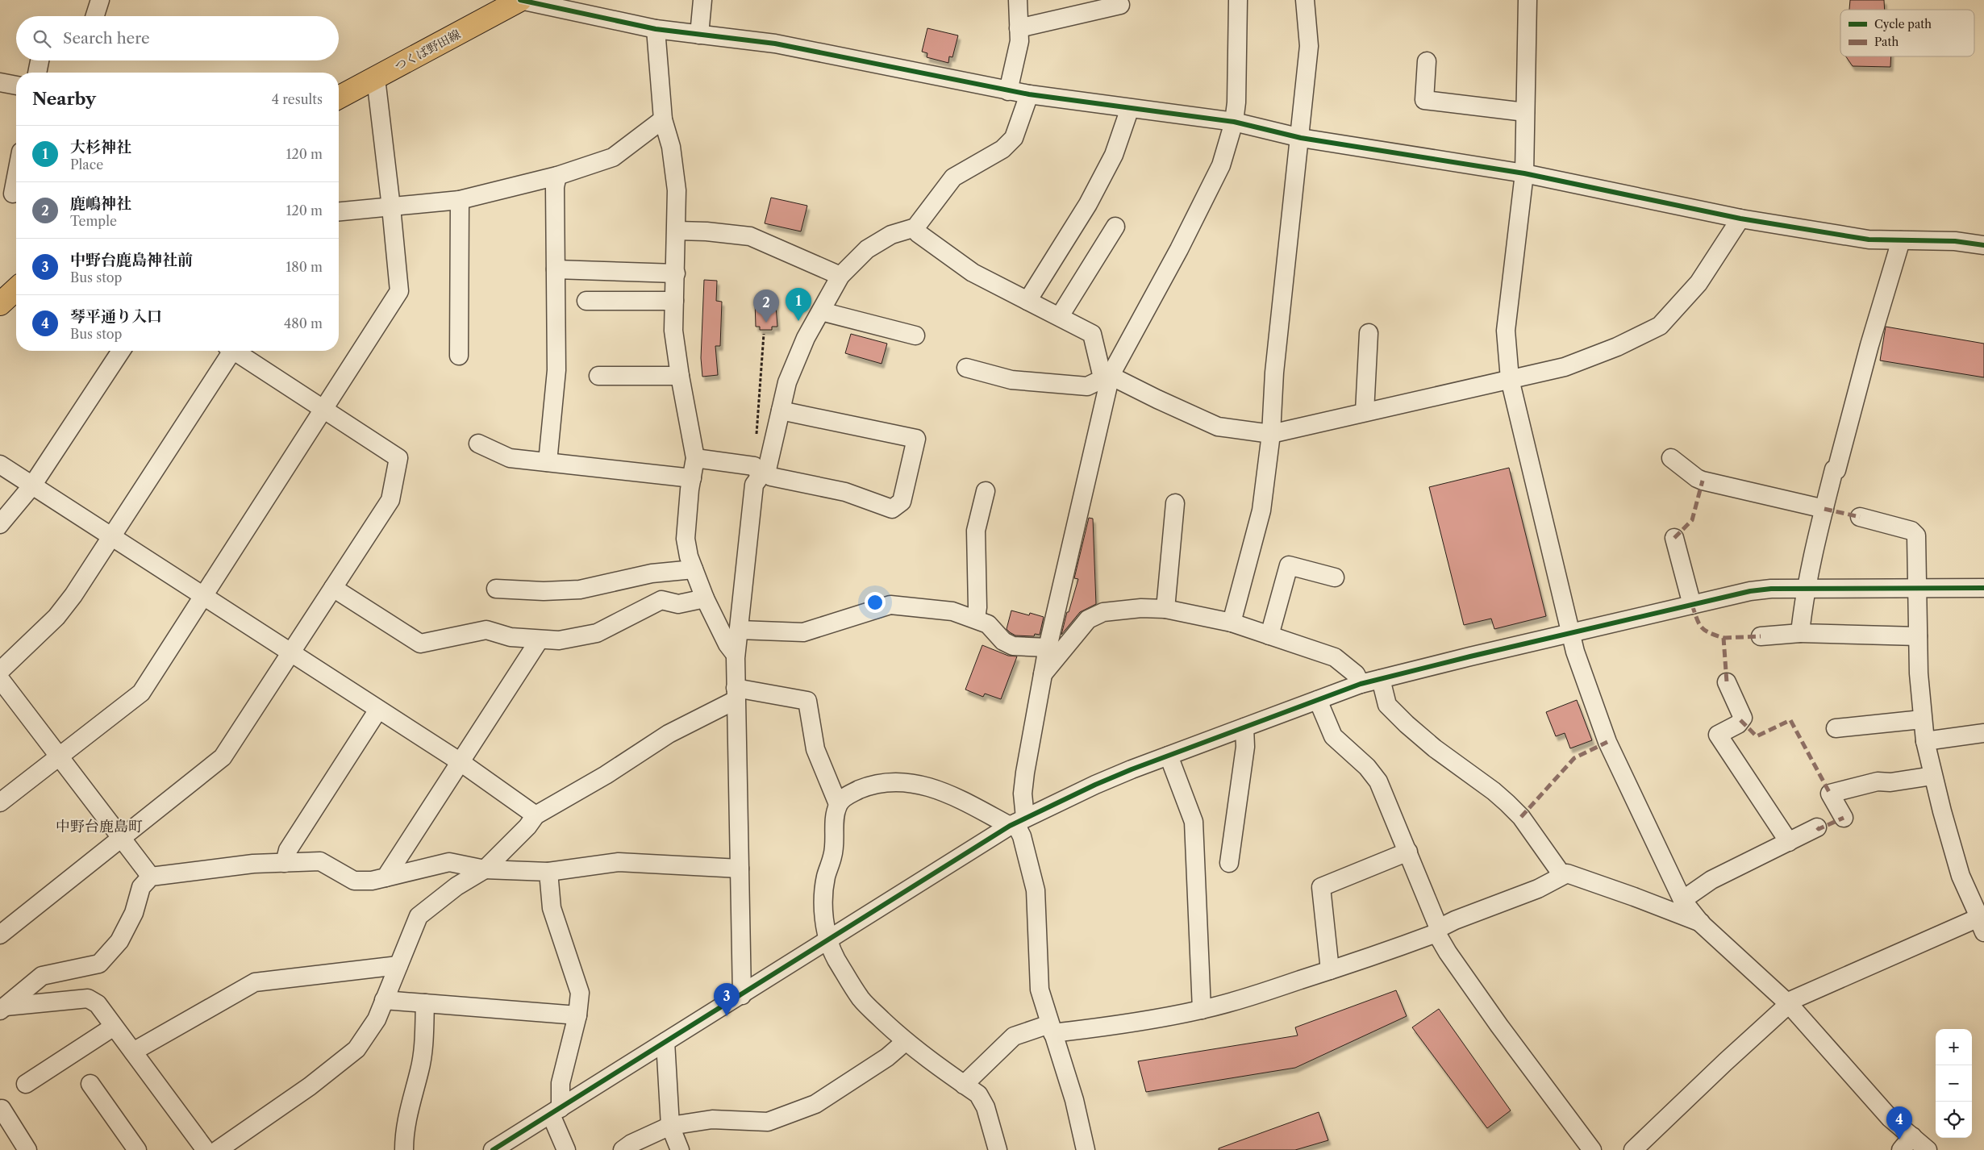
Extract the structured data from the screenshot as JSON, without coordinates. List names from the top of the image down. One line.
{"streets":{"main road":["つくば野田線"]},"districts":["中野台鹿島町"],"legend":["Cycle path","Path"],"page":{"search":"Search here","heading":["Nearby","4 results"],"list":[{"mark":"1","name":"大杉神社","note":"Place","value":"120 m"},{"mark":"2","name":"鹿嶋神社","note":"Temple","value":"120 m"},{"mark":"3","name":"中野台鹿島神社前","note":"Bus stop","value":"180 m"},{"mark":"4","name":"琴平通り入口","note":"Bus stop","value":"480 m"}],"pins":["1","2","3","4"],"map_buttons":["+","−"]}}
